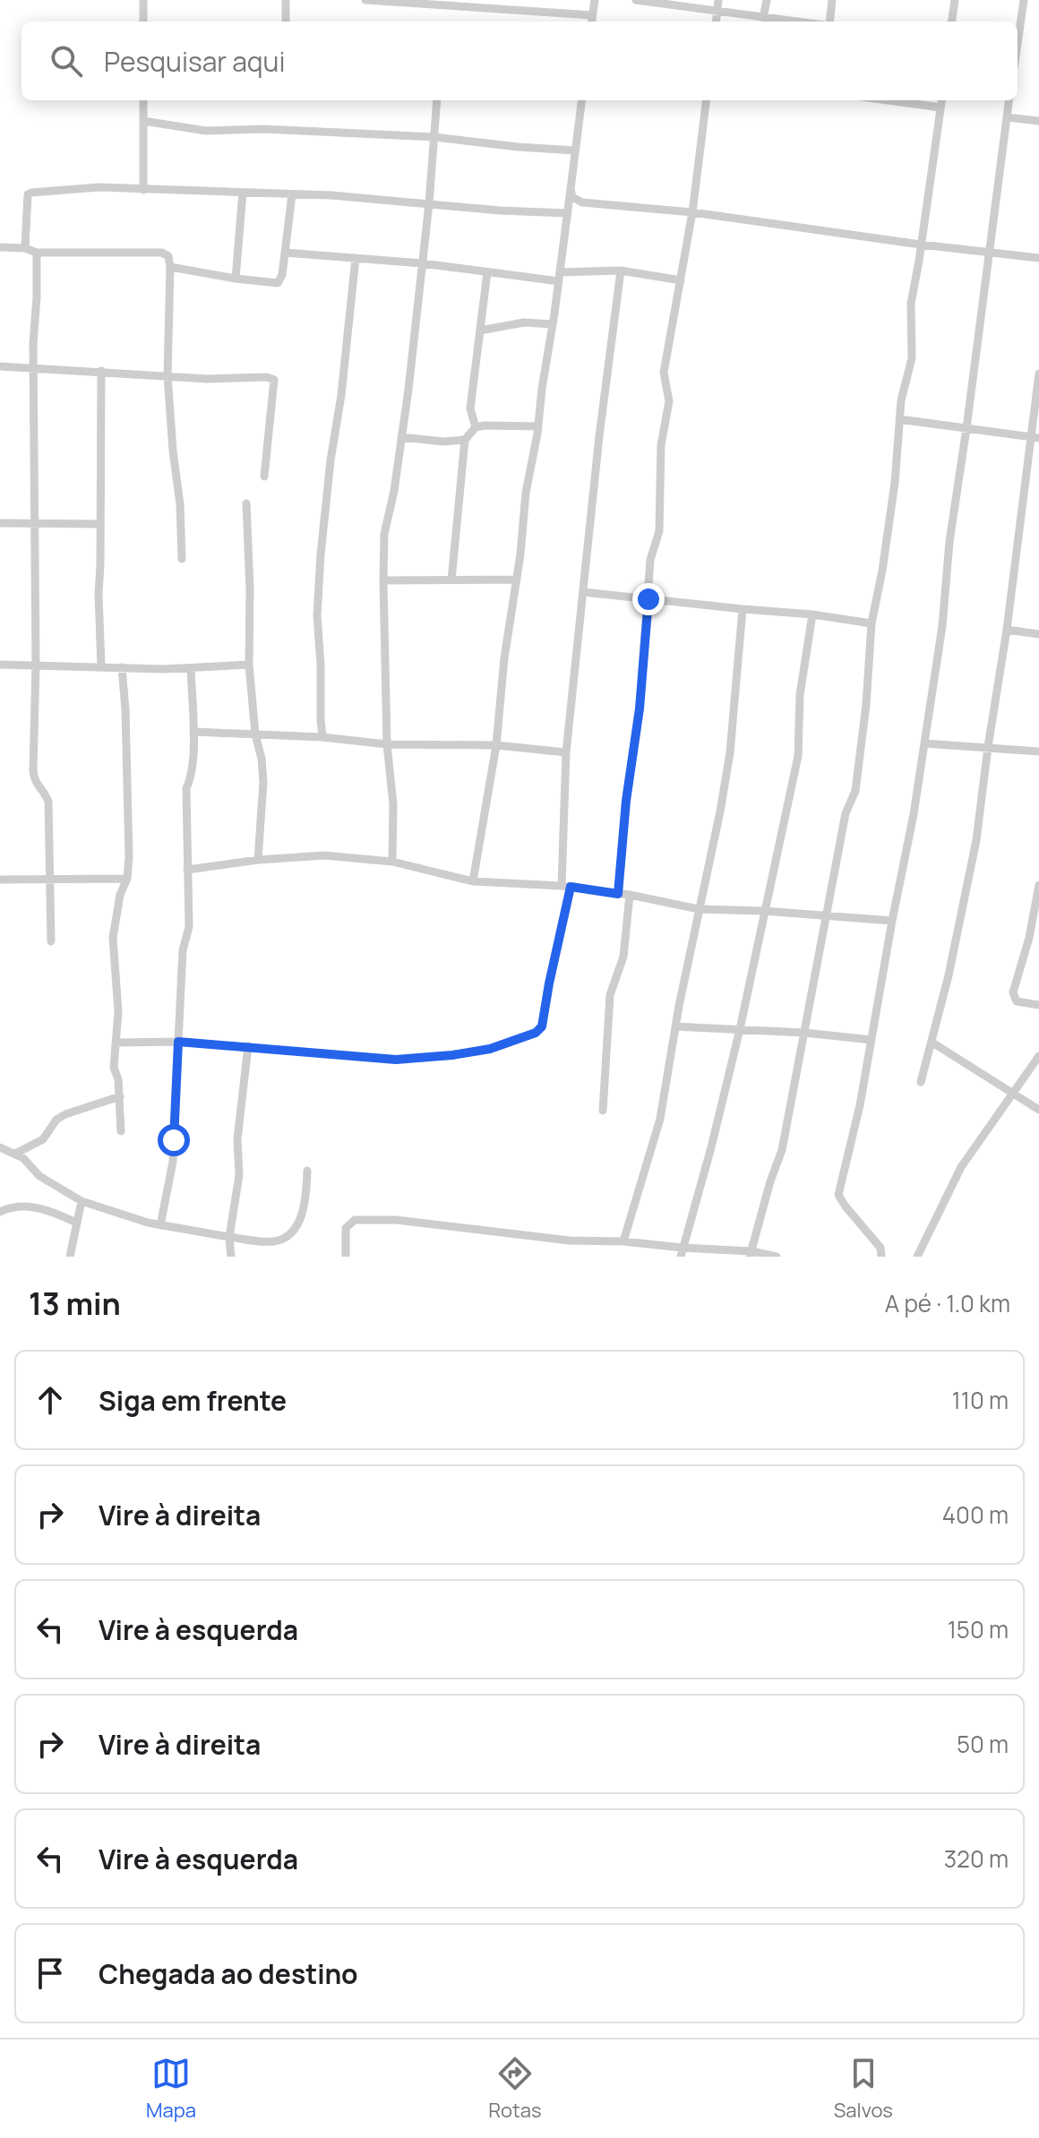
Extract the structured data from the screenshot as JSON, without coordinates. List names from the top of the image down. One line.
{"page":{"search":"Pesquisar aqui","heading":["13 min","A pé · 1.0 km"],"list":[["Siga em frente","110 m"],["Vire à direita","400 m"],["Vire à esquerda","150 m"],["Vire à direita","50 m"],["Vire à esquerda","320 m"],"Chegada ao destino"],"nav":["Mapa","Rotas","Salvos"]}}
